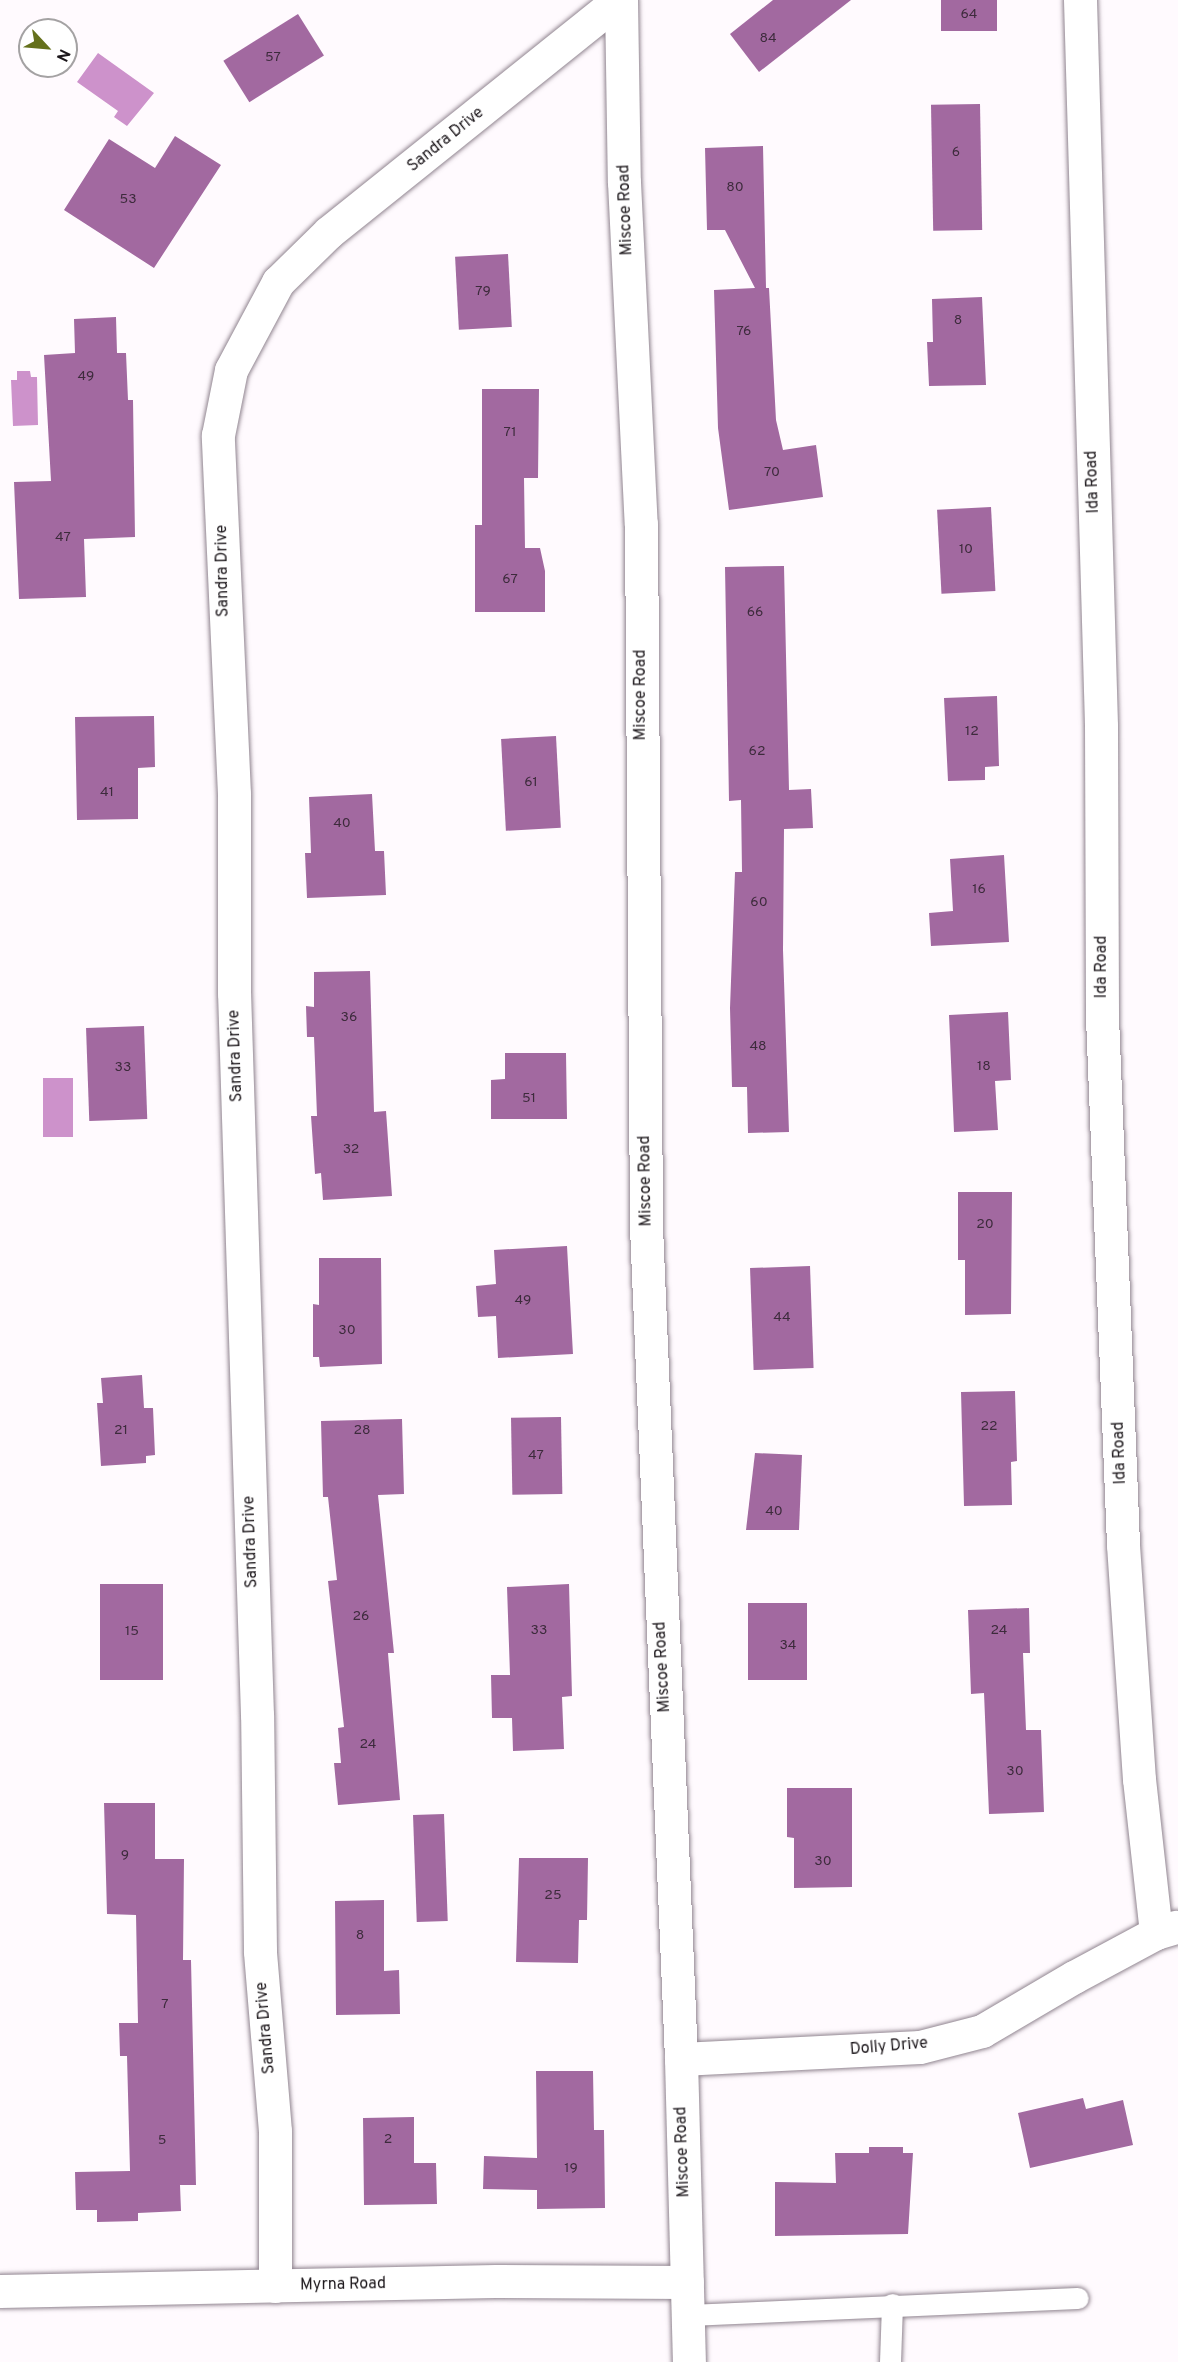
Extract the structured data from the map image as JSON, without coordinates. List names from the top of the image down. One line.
{"streets":{"street":["Sandra Drive","Miscoe Road","Ida Road","Dolly Drive","Myrna Road"]},"crossings":[["Sandra Drive","Miscoe Road"],["Sandra Drive","Myrna Road"],["Miscoe Road","Dolly Drive"],["Miscoe Road","Myrna Road"],["Ida Road","Dolly Drive"]],"house_numbers":["64","84","57","6","80","53","79","8","76","49","71","70","47","10","67","66","12","62","61","41","40","16","60","36","48","18","33","51","32","20","49","44","30","22","21","28","47","40","26","33","24","15","34","24","30","9","30","25","8","7","2","5","19"],"north":"bottom right"}
